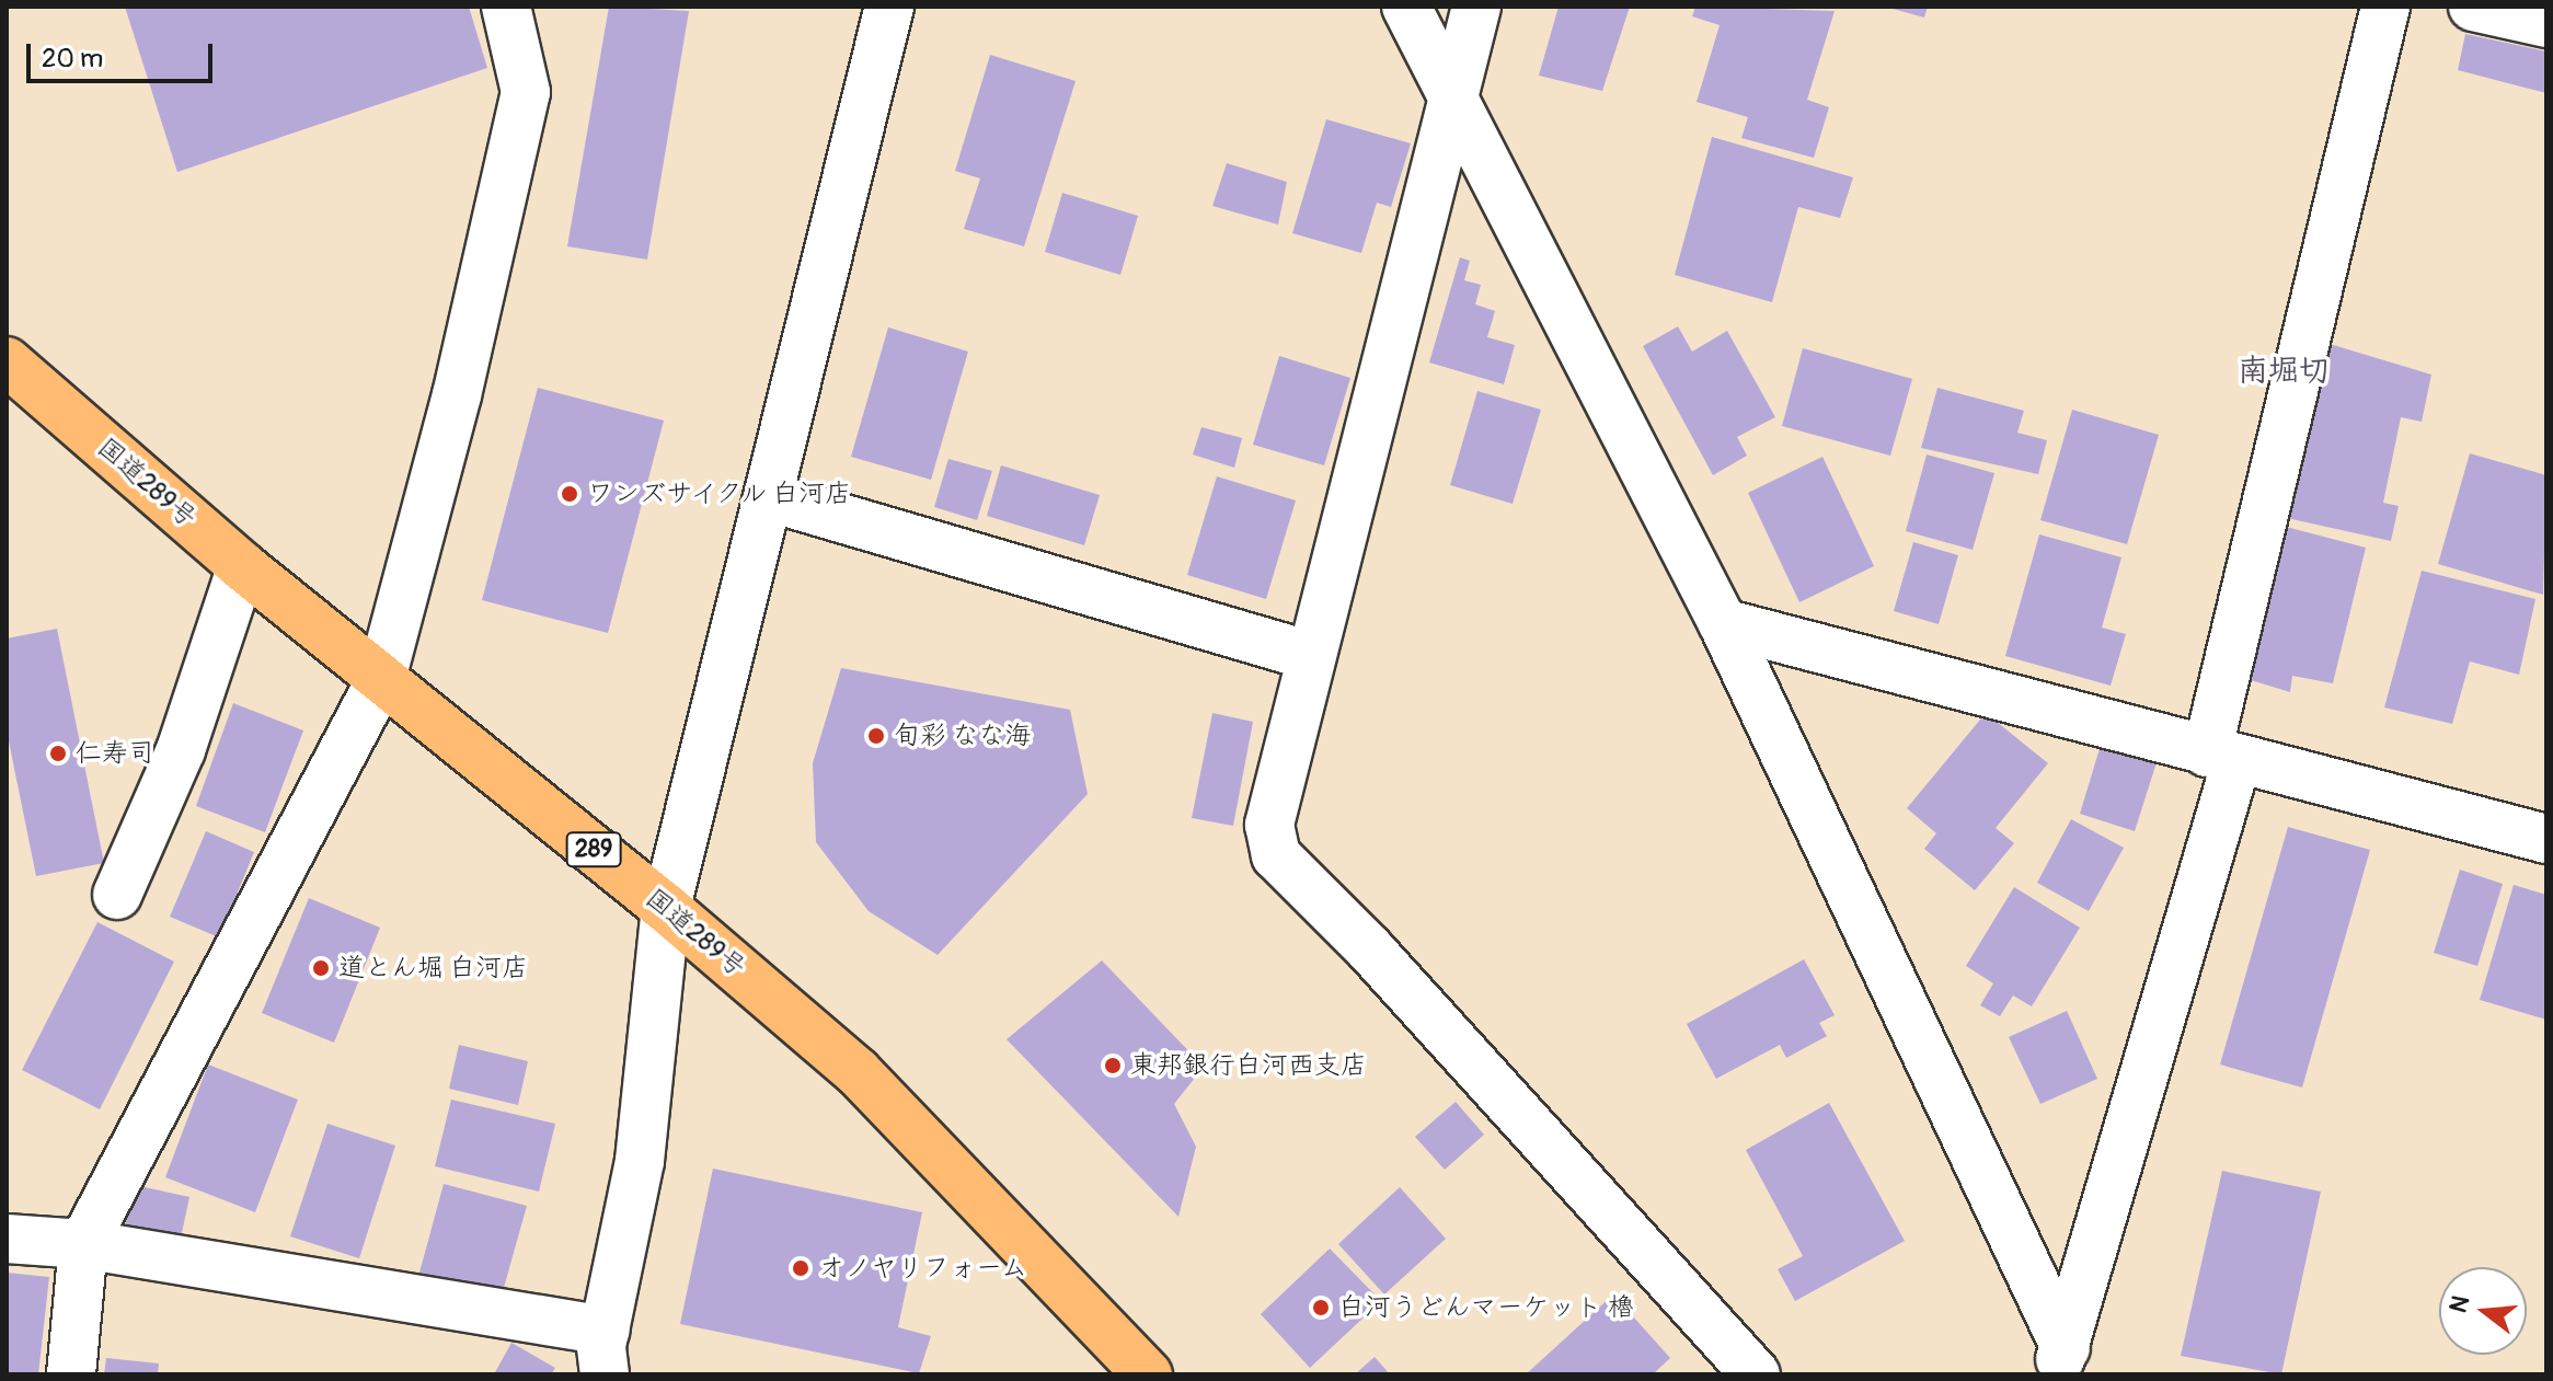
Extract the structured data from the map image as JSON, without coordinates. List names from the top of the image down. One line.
{"streets":{"highway":["国道289号","289"]},"districts":["南堀切"],"places":["ワンズサイクル 白河店","旬彩 なな海","仁寿司","道とん堀 白河店","東邦銀行白河西支店","オノヤリフォーム","白河うどんマーケット 櫓"],"scale_bar":"20 m","north":"left"}
